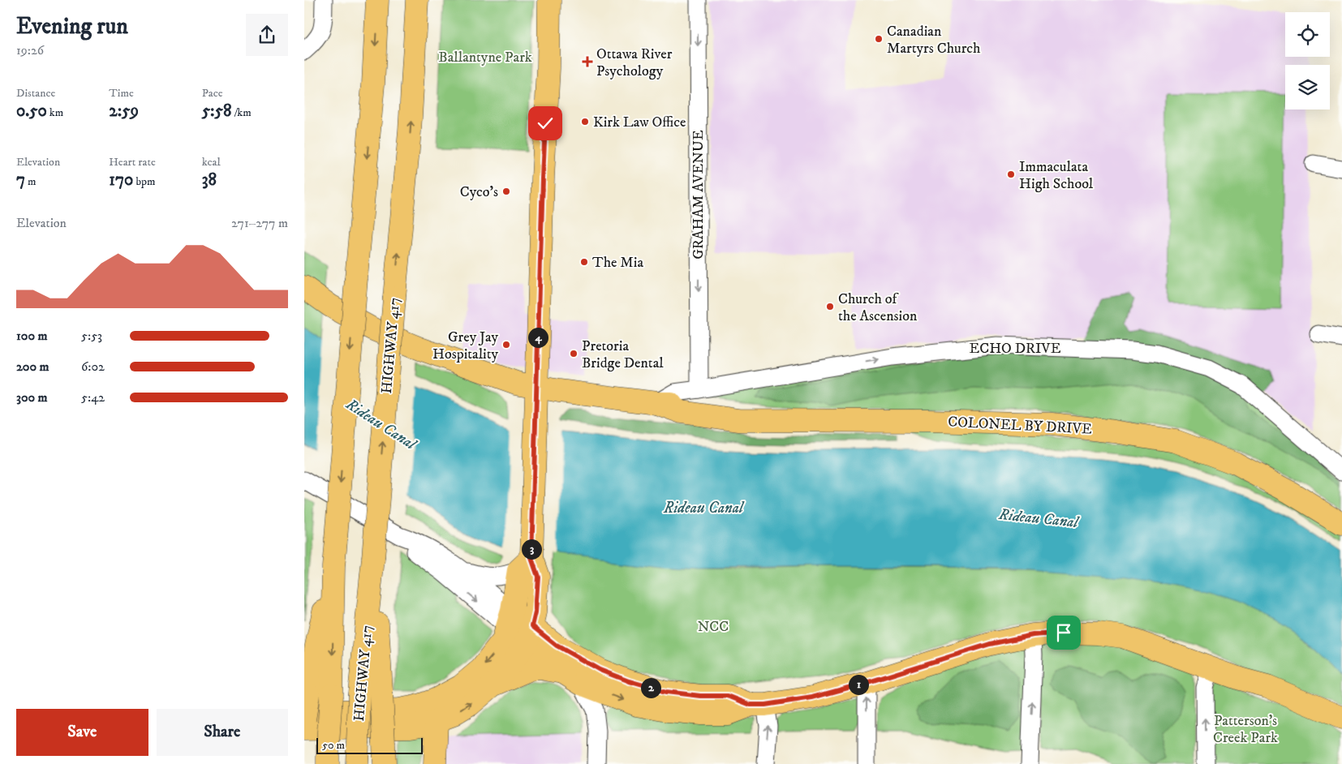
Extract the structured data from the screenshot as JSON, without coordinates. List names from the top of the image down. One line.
{"streets":{"main road":["HIGHWAY 417","COLONEL BY DRIVE"],"street":["GRAHAM AVENUE","ECHO DRIVE"]},"crossings":[["GRAHAM AVENUE","ECHO DRIVE"],["ECHO DRIVE","COLONEL BY DRIVE"]],"one_way":["GRAHAM AVENUE","ECHO DRIVE"],"water":["Rideau Canal"],"parks":["Ballantyne Park","NCC","Patterson's Creek Park"],"places":{"other":["Canadian Martyrs Church","Kirk Law Office","Immaculata High School","Cyco’s","The Mia","Church of the Ascension","Grey Jay Hospitality","Pretoria Bridge Dental"],"health":["Ottawa River Psychology"]},"scale_bar":"50 m","page":{"heading":["Evening run","19:26"],"stats":[["Distance","0.50 km"],["Time","2:59"],["Pace","5:58 /km"],["Elevation","7 m"],["Heart rate","170 bpm"],["kcal","38"]],"chart":["Elevation","271–277 m"],"list":[{"name":"100 m","note":"5:53"},{"name":"200 m","note":"6:02"},{"name":"300 m","note":"5:42"}],"pins":["4","3","1","2"],"buttons":["Save","Share"],"scale":"50 m"}}
